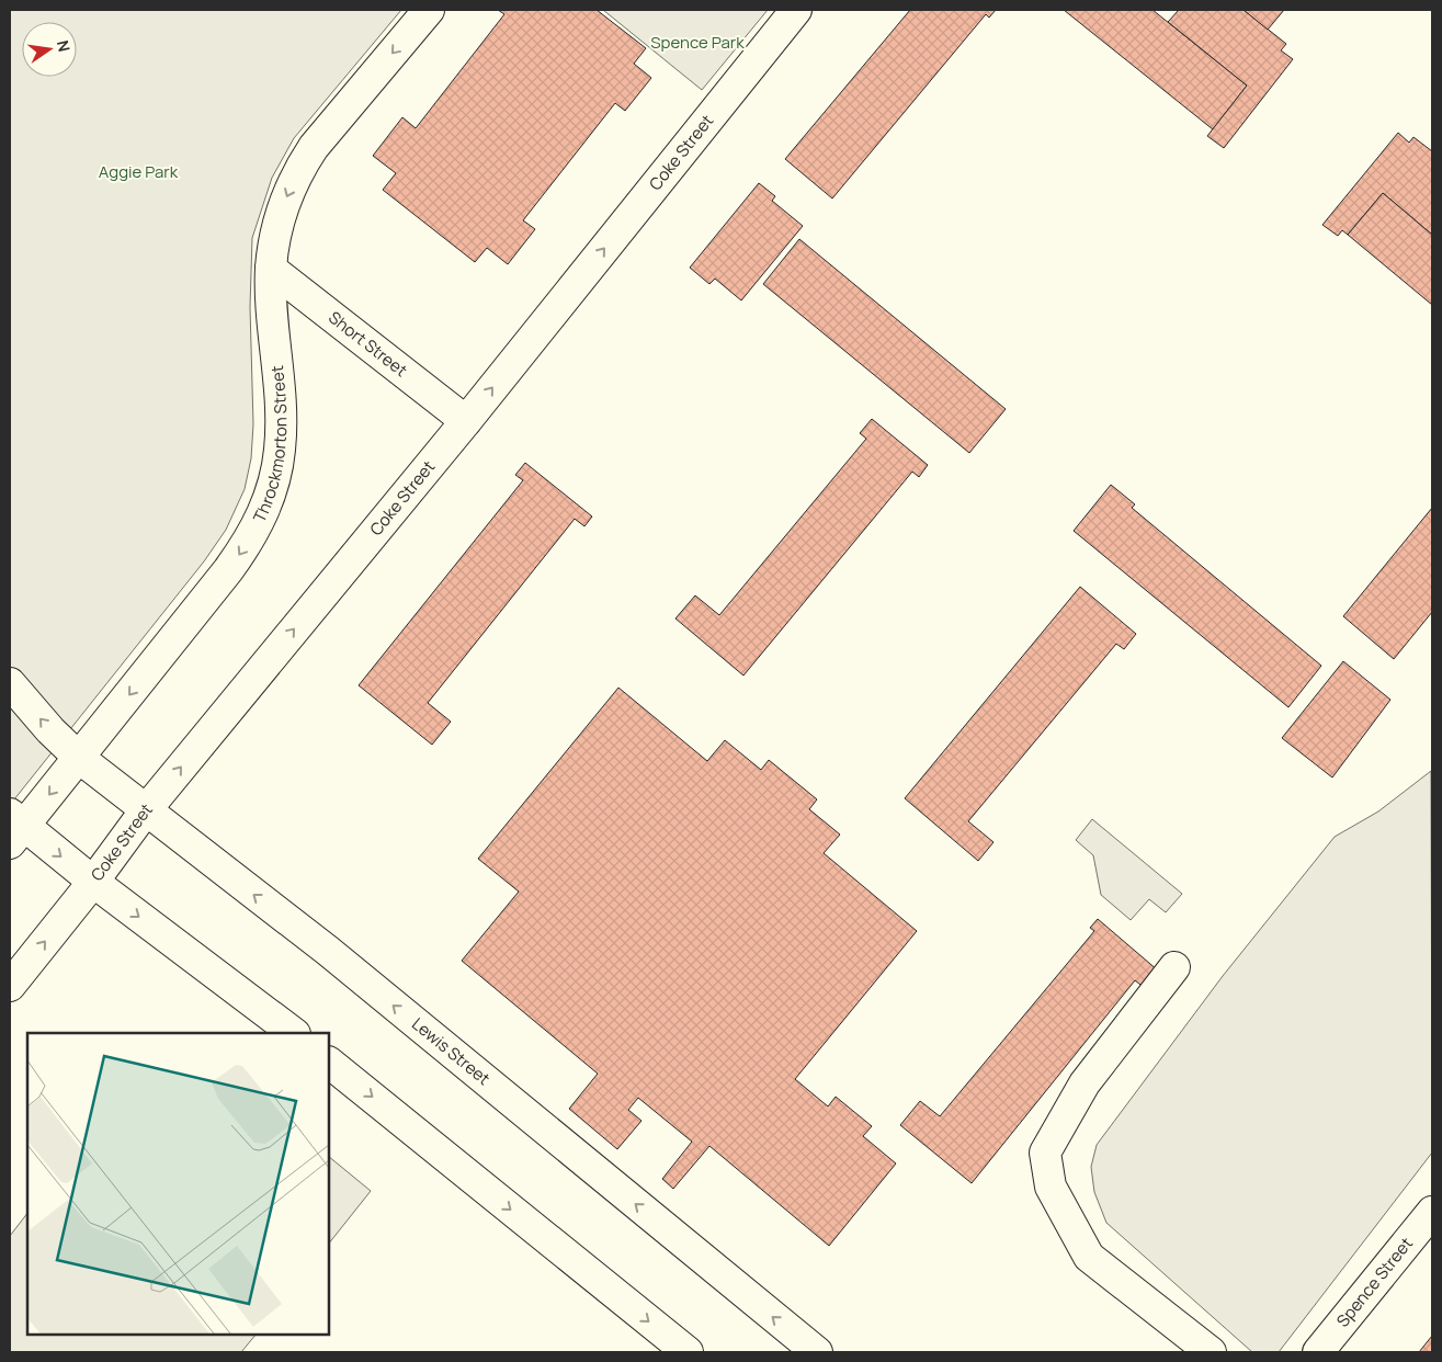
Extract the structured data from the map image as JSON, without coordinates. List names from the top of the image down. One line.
{"streets":{"street":["Coke Street","Short Street","Throckmorton Street","Lewis Street","Spence Street"]},"crossings":[["Coke Street","Short Street"],["Coke Street","Lewis Street"],["Short Street","Throckmorton Street"],["Throckmorton Street","Lewis Street"]],"one_way":["Coke Street","Throckmorton Street"],"parks":["Spence Park","Aggie Park"],"north":"right"}
